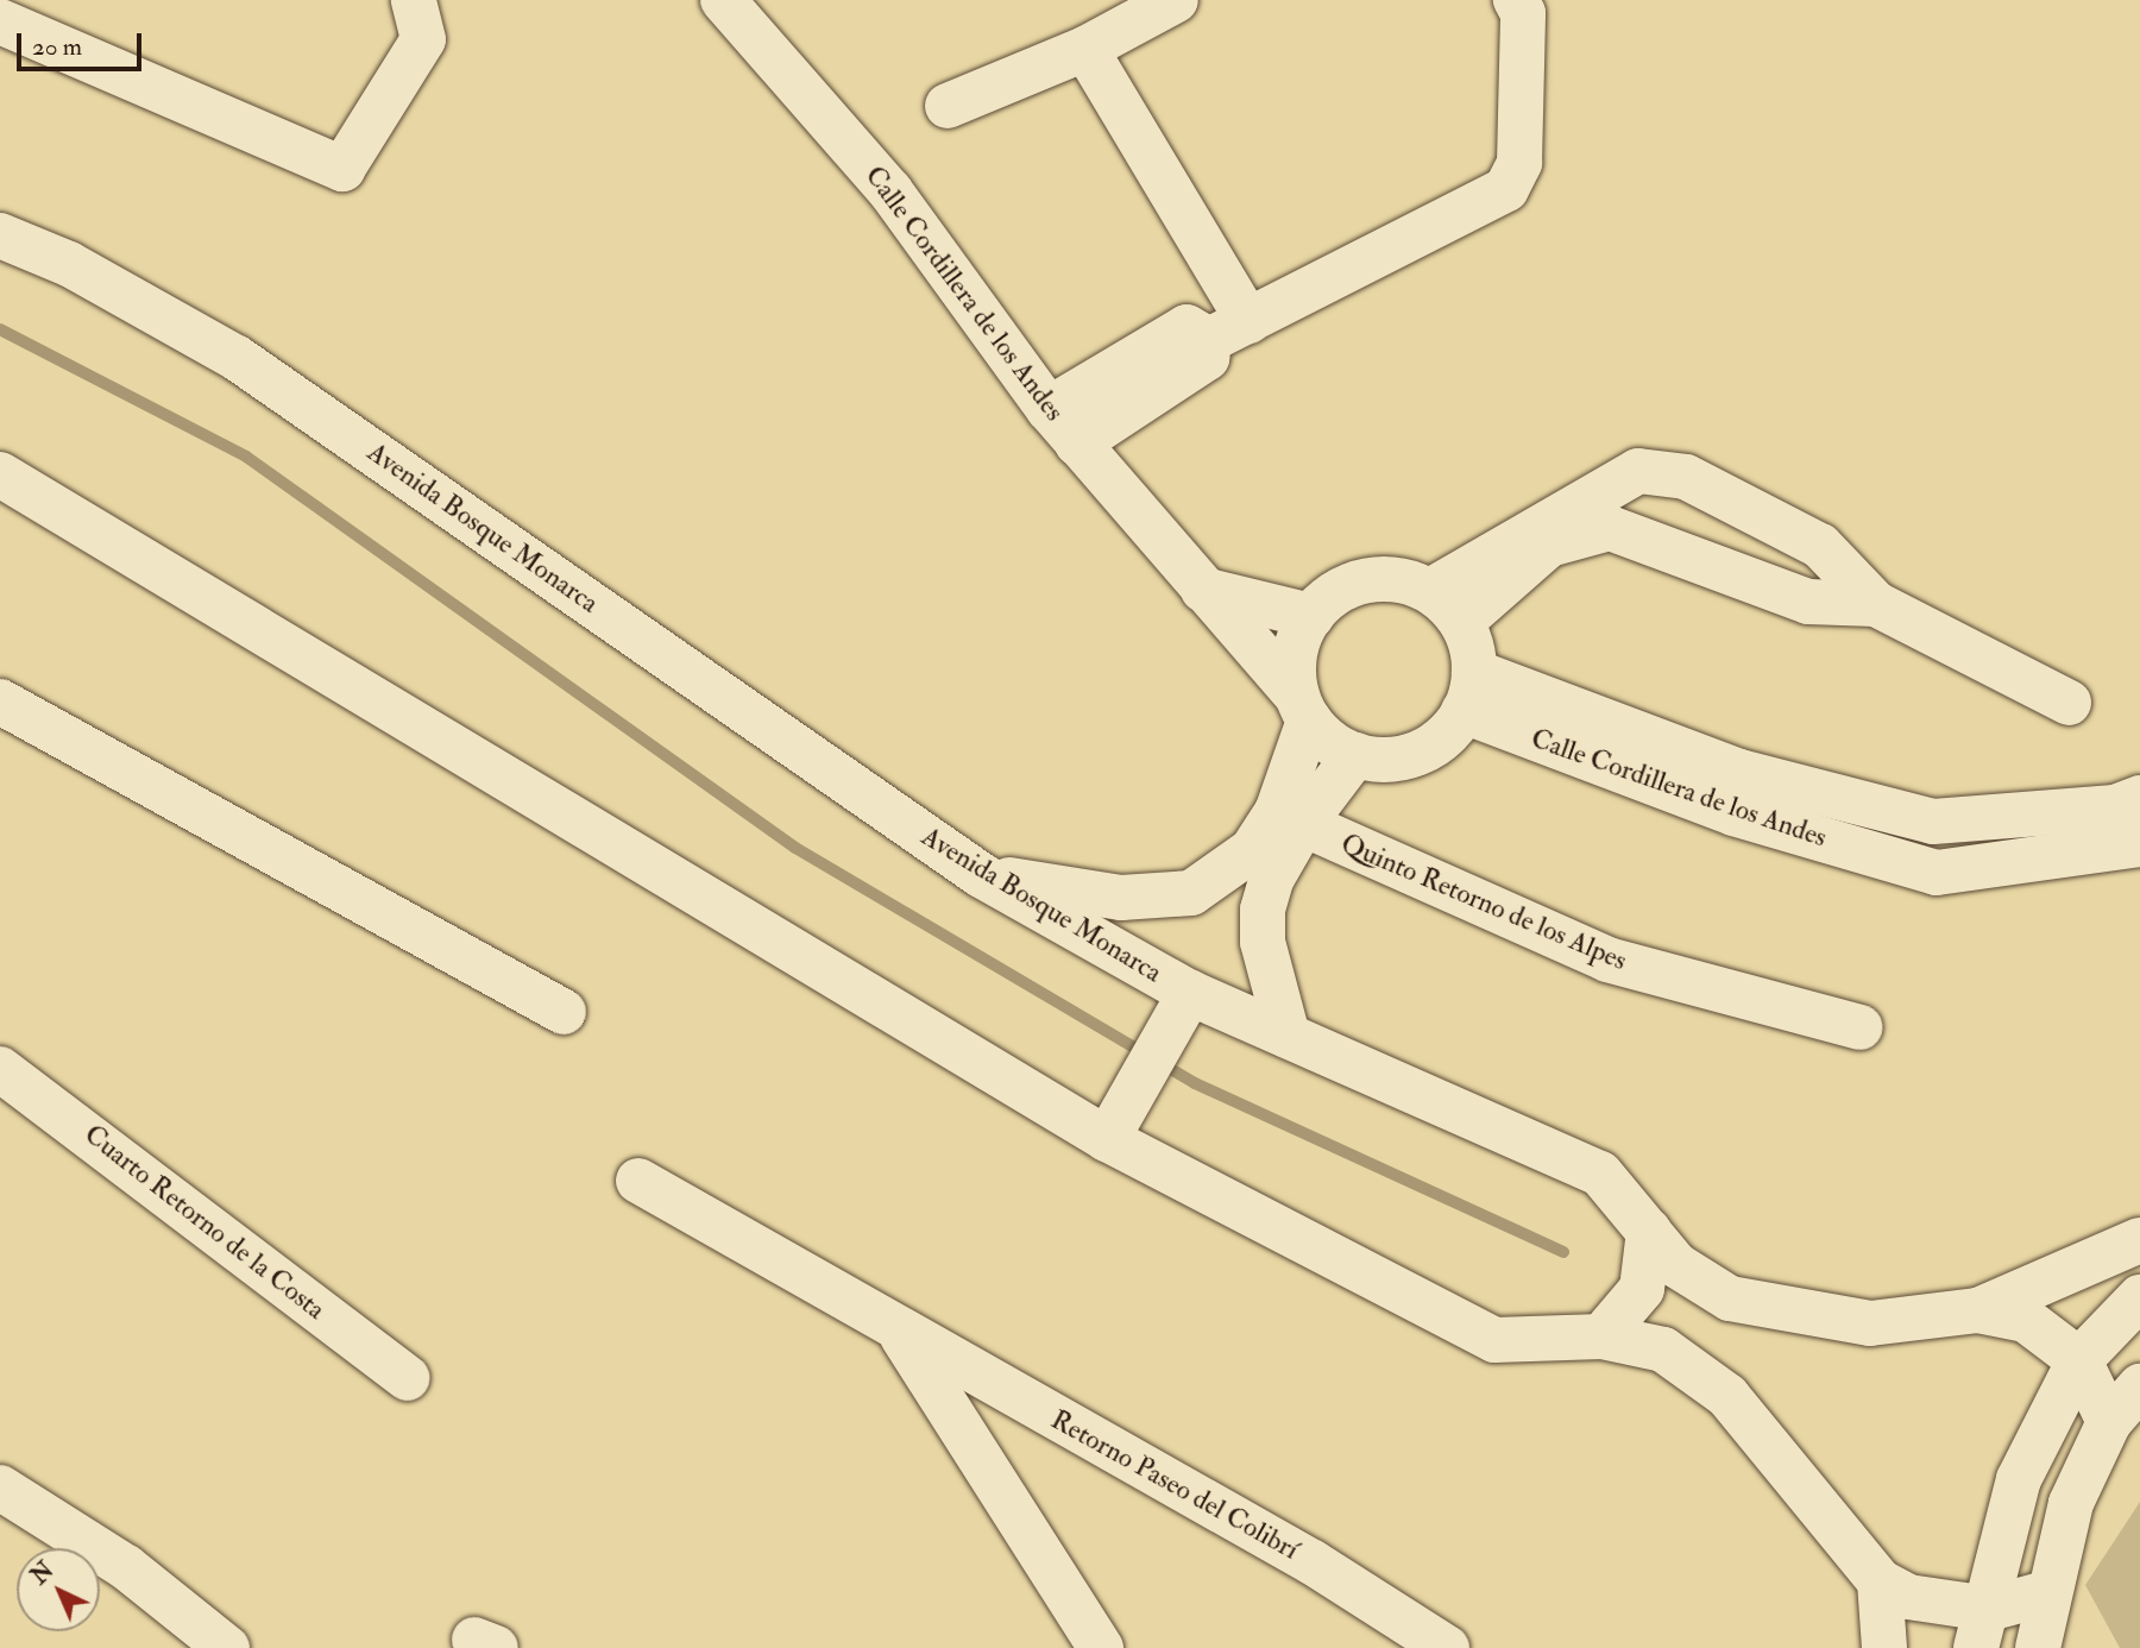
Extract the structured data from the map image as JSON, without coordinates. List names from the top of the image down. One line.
{"streets":{"street":["Calle Cordillera de los Andes","Avenida Bosque Monarca","Quinto Retorno de los Alpes","Cuarto Retorno de la Costa","Retorno Paseo del Colibrí"]},"scale_bar":"20 m","north":"top left"}
